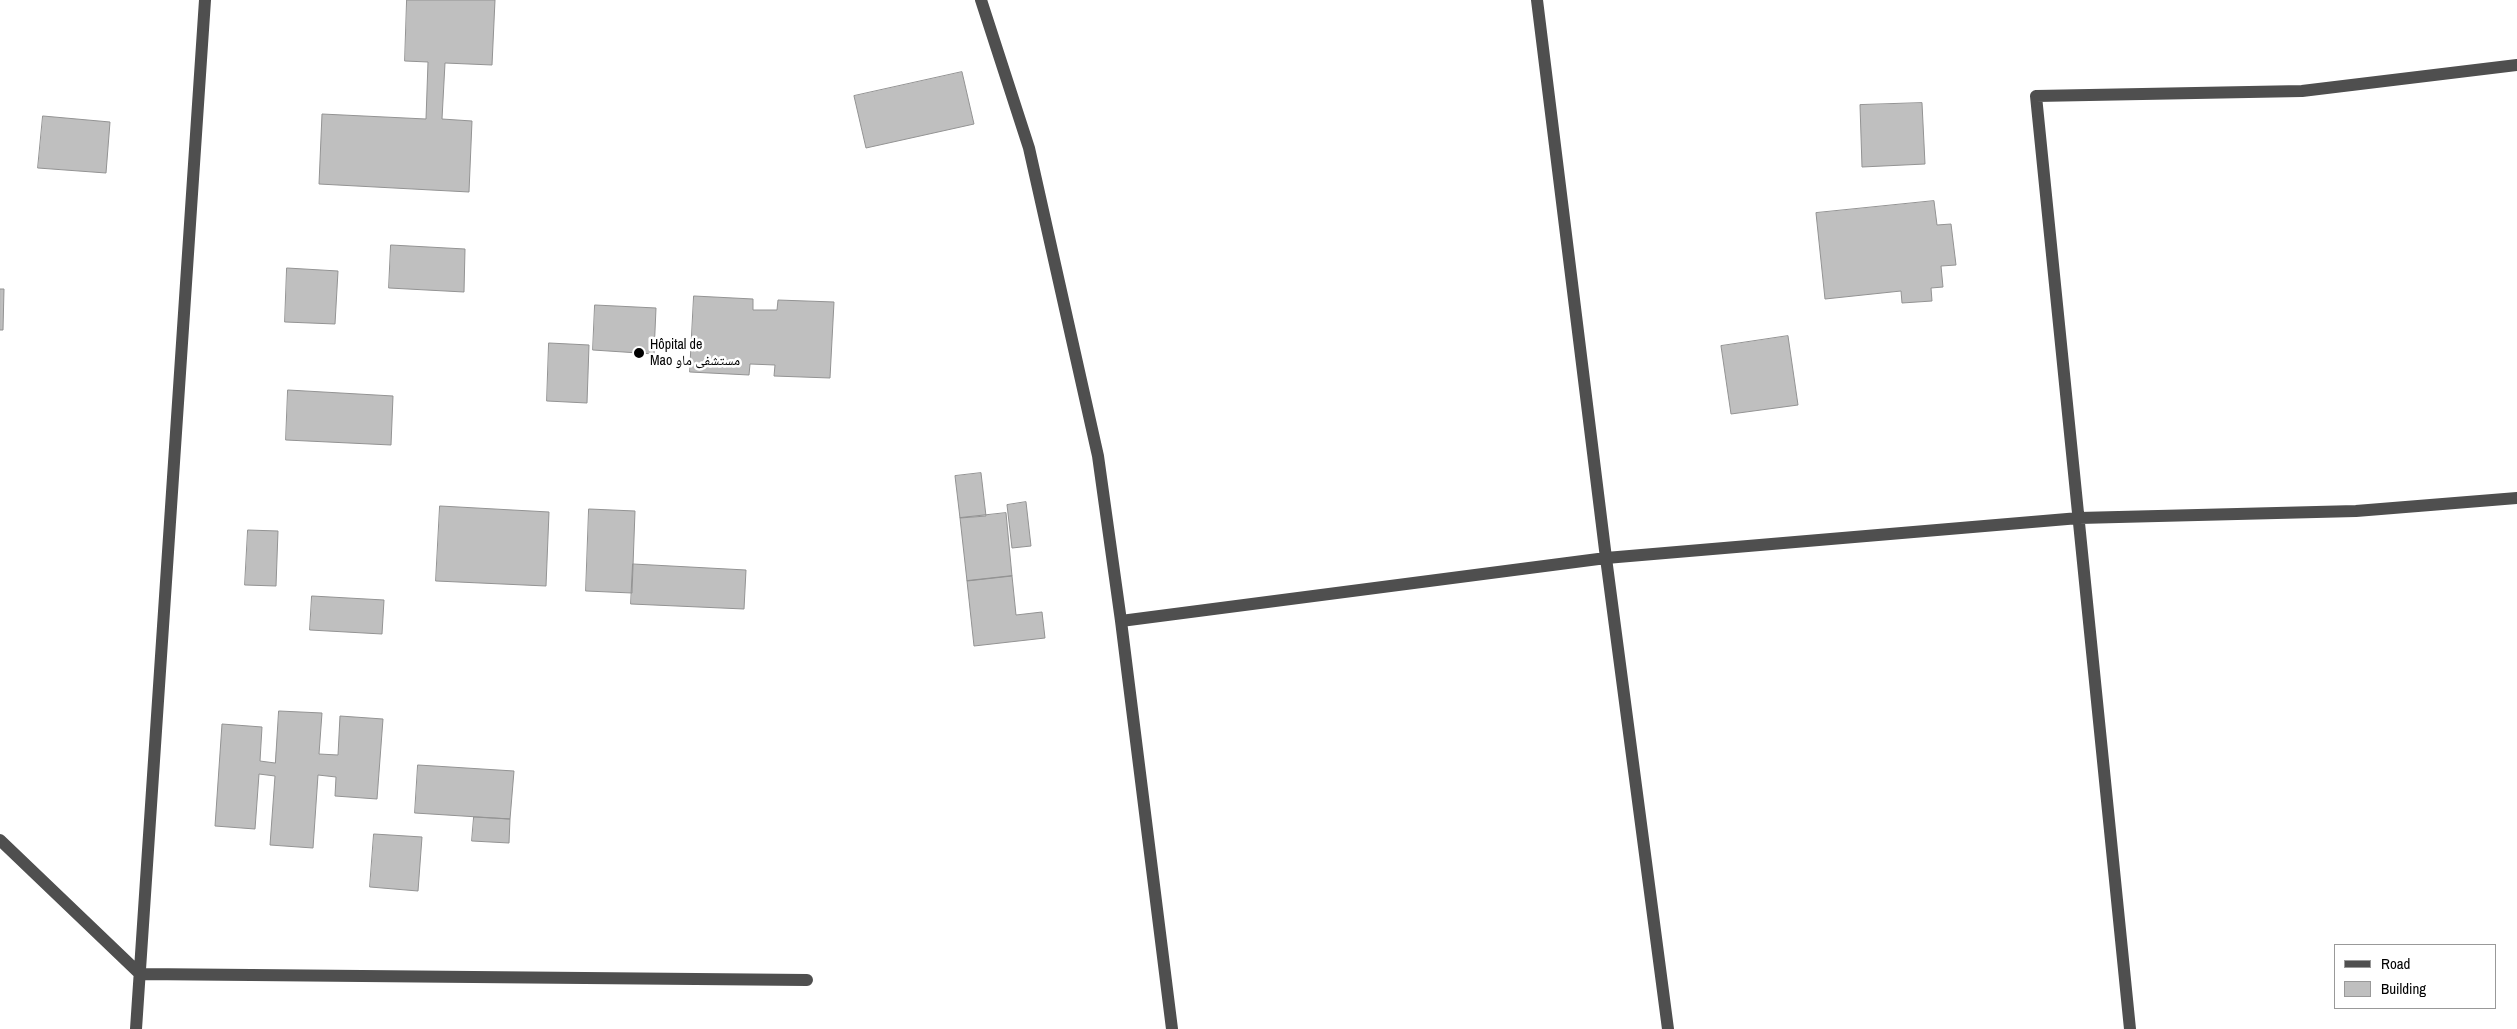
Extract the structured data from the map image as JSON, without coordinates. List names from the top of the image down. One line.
{"places":["Hôpital de Mao مستشفى ماو"],"legend":["Road","Building"]}
